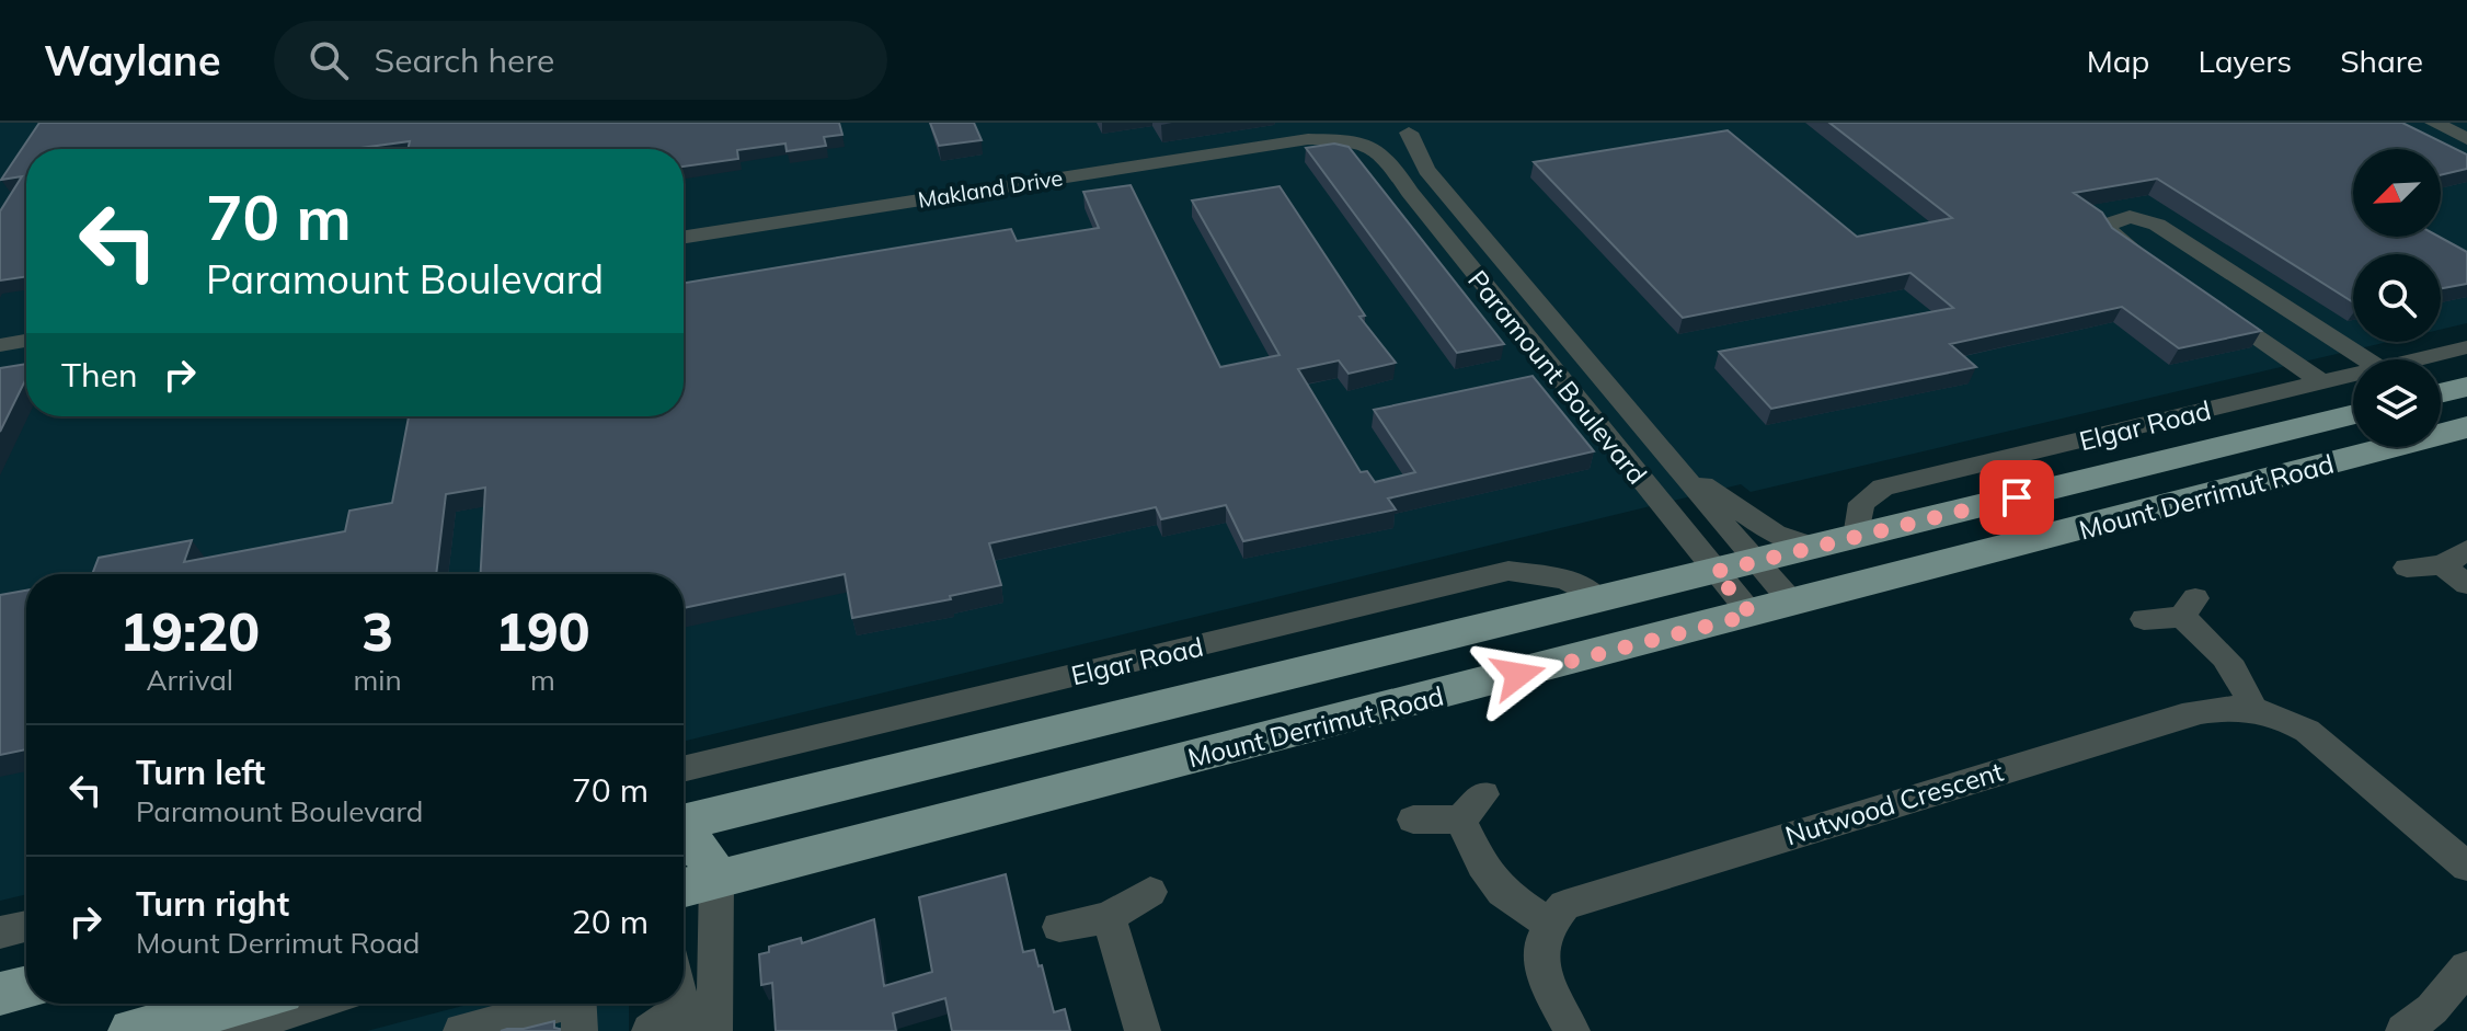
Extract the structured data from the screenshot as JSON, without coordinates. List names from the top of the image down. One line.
{"streets":{"main road":["Mount Derrimut Road"],"street":["Makland Drive","Paramount Boulevard","Elgar Road","Nutwood Crescent"]},"crossings":[["Makland Drive","Paramount Boulevard"],["Paramount Boulevard","Mount Derrimut Road"],["Elgar Road","Mount Derrimut Road"]],"north":"bottom left","page":{"header":"Waylane","search":"Search here","nav":["Map","Layers","Share"],"turn":["70 m","Paramount Boulevard"],"then":"Then","eta":["19:20","Arrival","3","min","190","m"],"list":[{"name":"Turn left","note":"Paramount Boulevard","value":"70 m"},{"name":"Turn right","note":"Mount Derrimut Road","value":"20 m"}]}}
